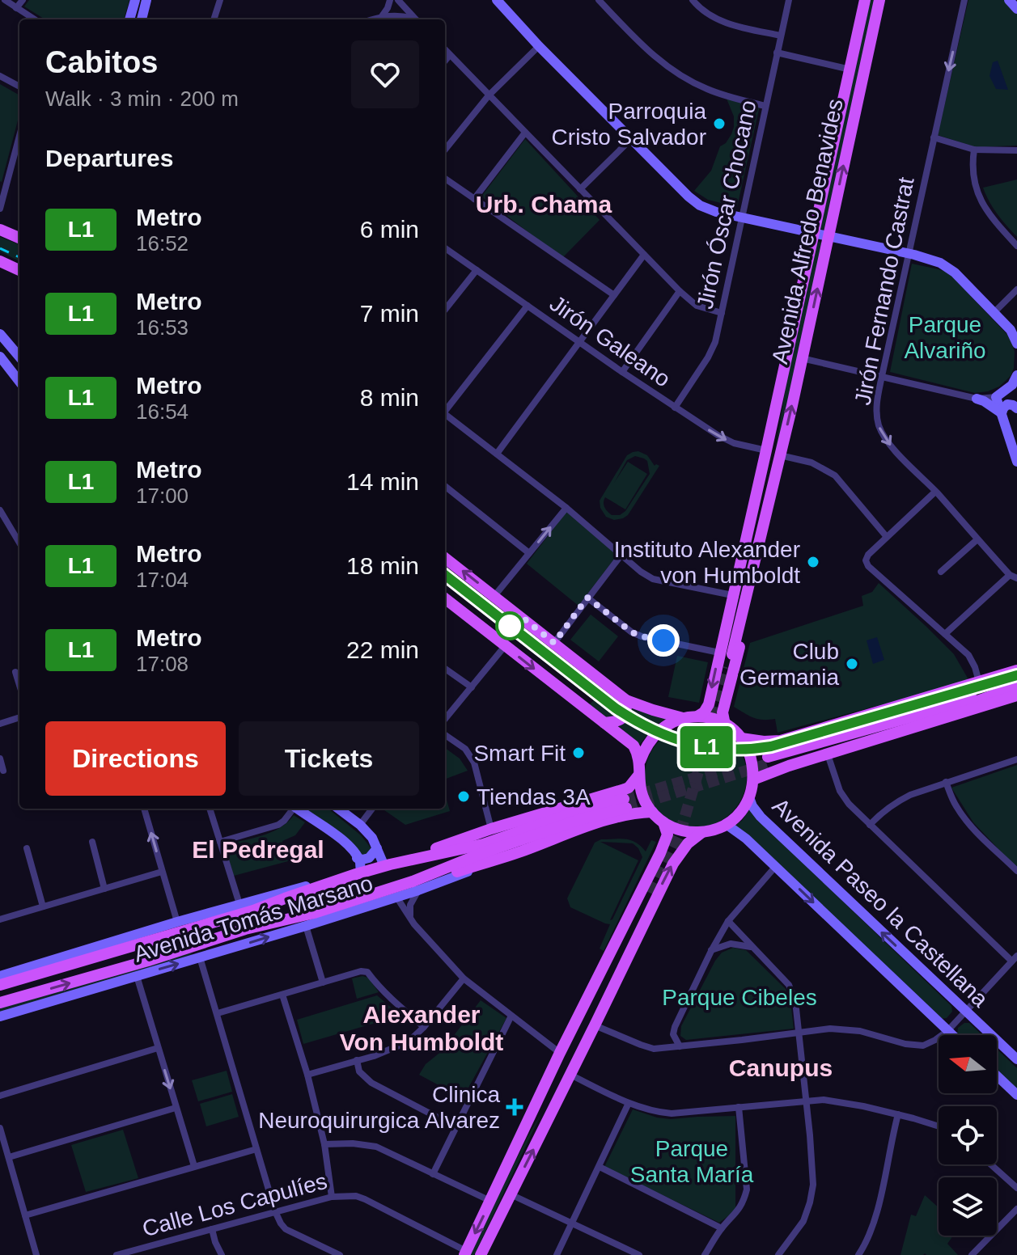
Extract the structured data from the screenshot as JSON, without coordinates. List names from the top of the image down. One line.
{"streets":{"main road":["Avenida Alfredo Benavides","Avenida Tomás Marsano"],"street":["Jirón Óscar Chocano","Jirón Fernando Castrat","Jirón Galeano","Avenida Paseo la Castellana","Calle Los Capulíes"]},"crossings":[["Jirón Óscar Chocano","Jirón Galeano"],["Avenida Alfredo Benavides","Jirón Galeano"],["Avenida Alfredo Benavides","Avenida Paseo la Castellana"],["Avenida Alfredo Benavides","Avenida Tomás Marsano"],["Avenida Paseo la Castellana","Avenida Tomás Marsano"]],"one_way":["Jirón Fernando Castrat"],"districts":["Urb. Chama","El Pedregal","Alexander Von Humboldt","Canupus"],"parks":["Parque Alvariño","Parque Cibeles","Parque Santa María"],"places":{"other":["Parroquia Cristo Salvador","Instituto Alexander von Humboldt","Club Germania","Smart Fit","Tiendas 3A"],"health":["Clinica Neuroquirurgica Alvarez"]},"lines":["metro line L1"],"north":"left","page":{"on_map":"L1","heading":[["Cabitos","Walk · 3 min · 200 m"],"Departures"],"list":[{"mark":"L1","name":"Metro","note":"16:52","value":"6 min"},{"mark":"L1","name":"Metro","note":"16:53","value":"7 min"},{"mark":"L1","name":"Metro","note":"16:54","value":"8 min"},{"mark":"L1","name":"Metro","note":"17:00","value":"14 min"},{"mark":"L1","name":"Metro","note":"17:04","value":"18 min"},{"mark":"L1","name":"Metro","note":"17:08","value":"22 min"}],"buttons":["Directions","Tickets"]}}
